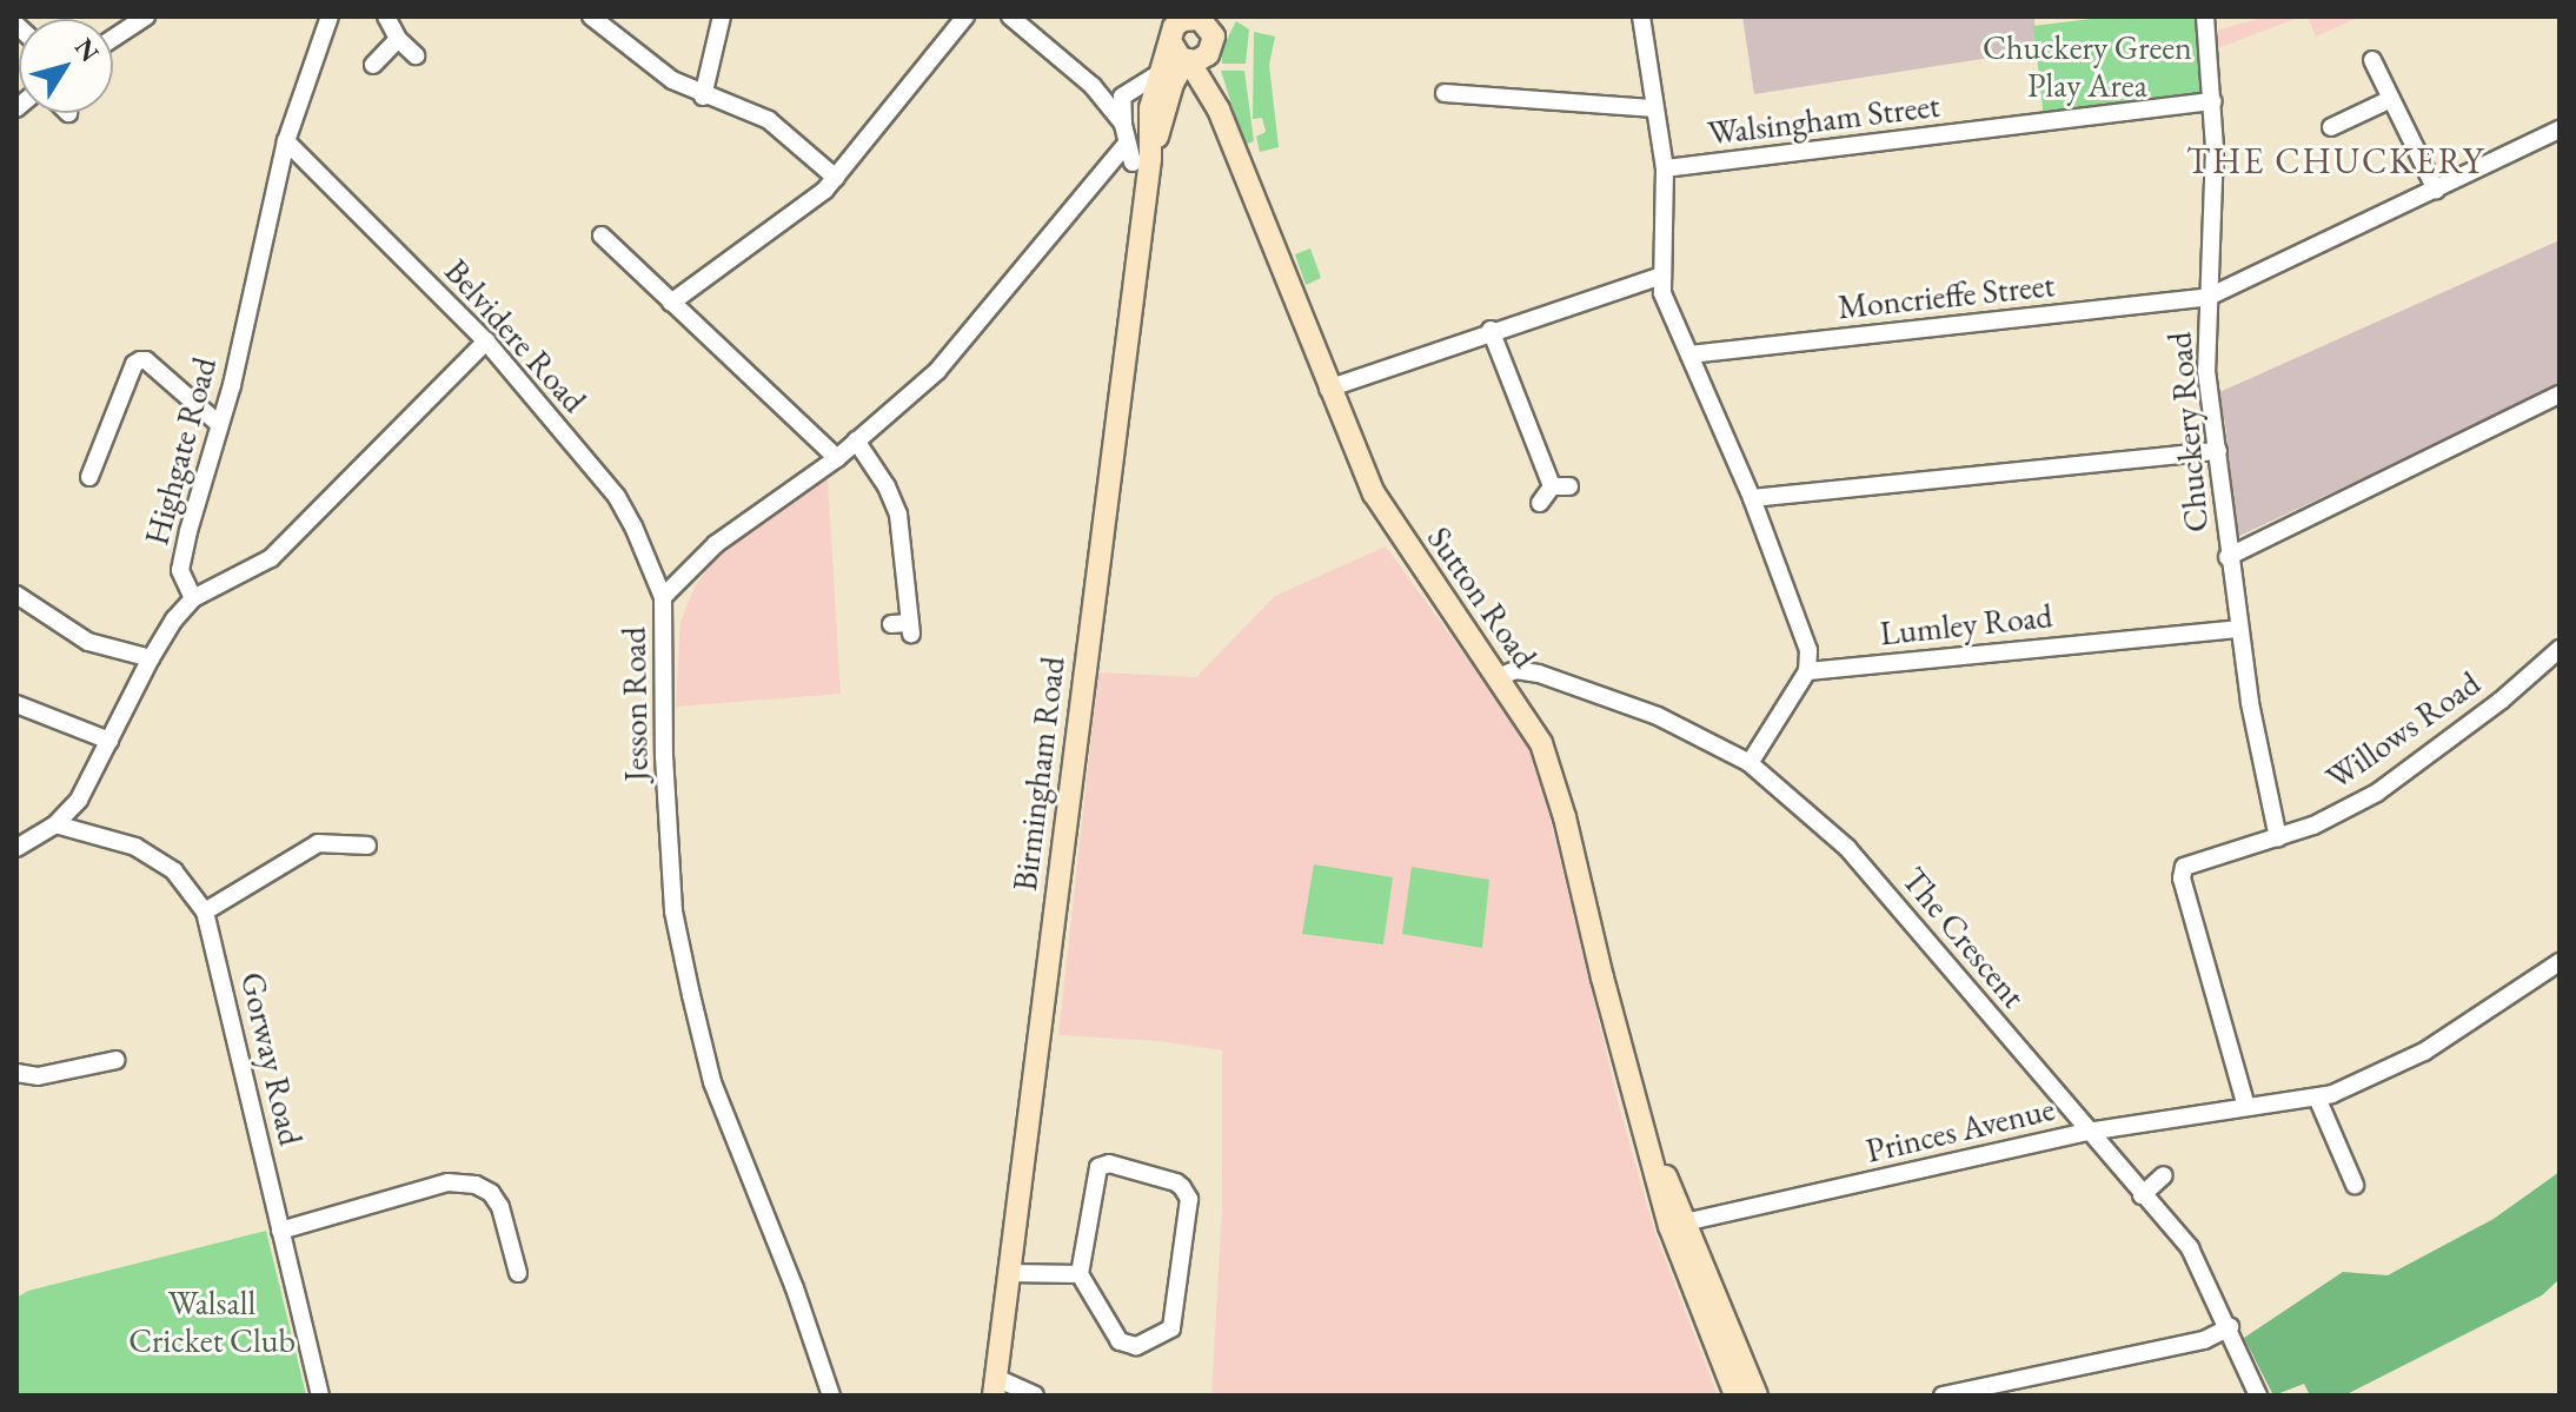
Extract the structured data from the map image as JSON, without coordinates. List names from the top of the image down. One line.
{"streets":{"street":["Walsingham Street","Moncrieffe Street","Belvidere Road","Chuckery Road","Highgate Road","Sutton Road","Lumley Road","Jesson Road","Willows Road","Birmingham Road","The Crescent","Gorway Road","Princes Avenue"]},"crossings":[["Walsingham Street","Chuckery Road"],["Moncrieffe Street","Chuckery Road"],["Belvidere Road","Highgate Road"],["Belvidere Road","Jesson Road"],["Chuckery Road","Lumley Road"],["Chuckery Road","Willows Road"],["Sutton Road","Birmingham Road"],["Sutton Road","The Crescent"],["Sutton Road","Princes Avenue"],["Willows Road","Princes Avenue"],["The Crescent","Princes Avenue"]],"districts":["THE CHUCKERY"],"parks":["Chuckery Green Play Area","Walsall Cricket Club"],"north":"top right"}
